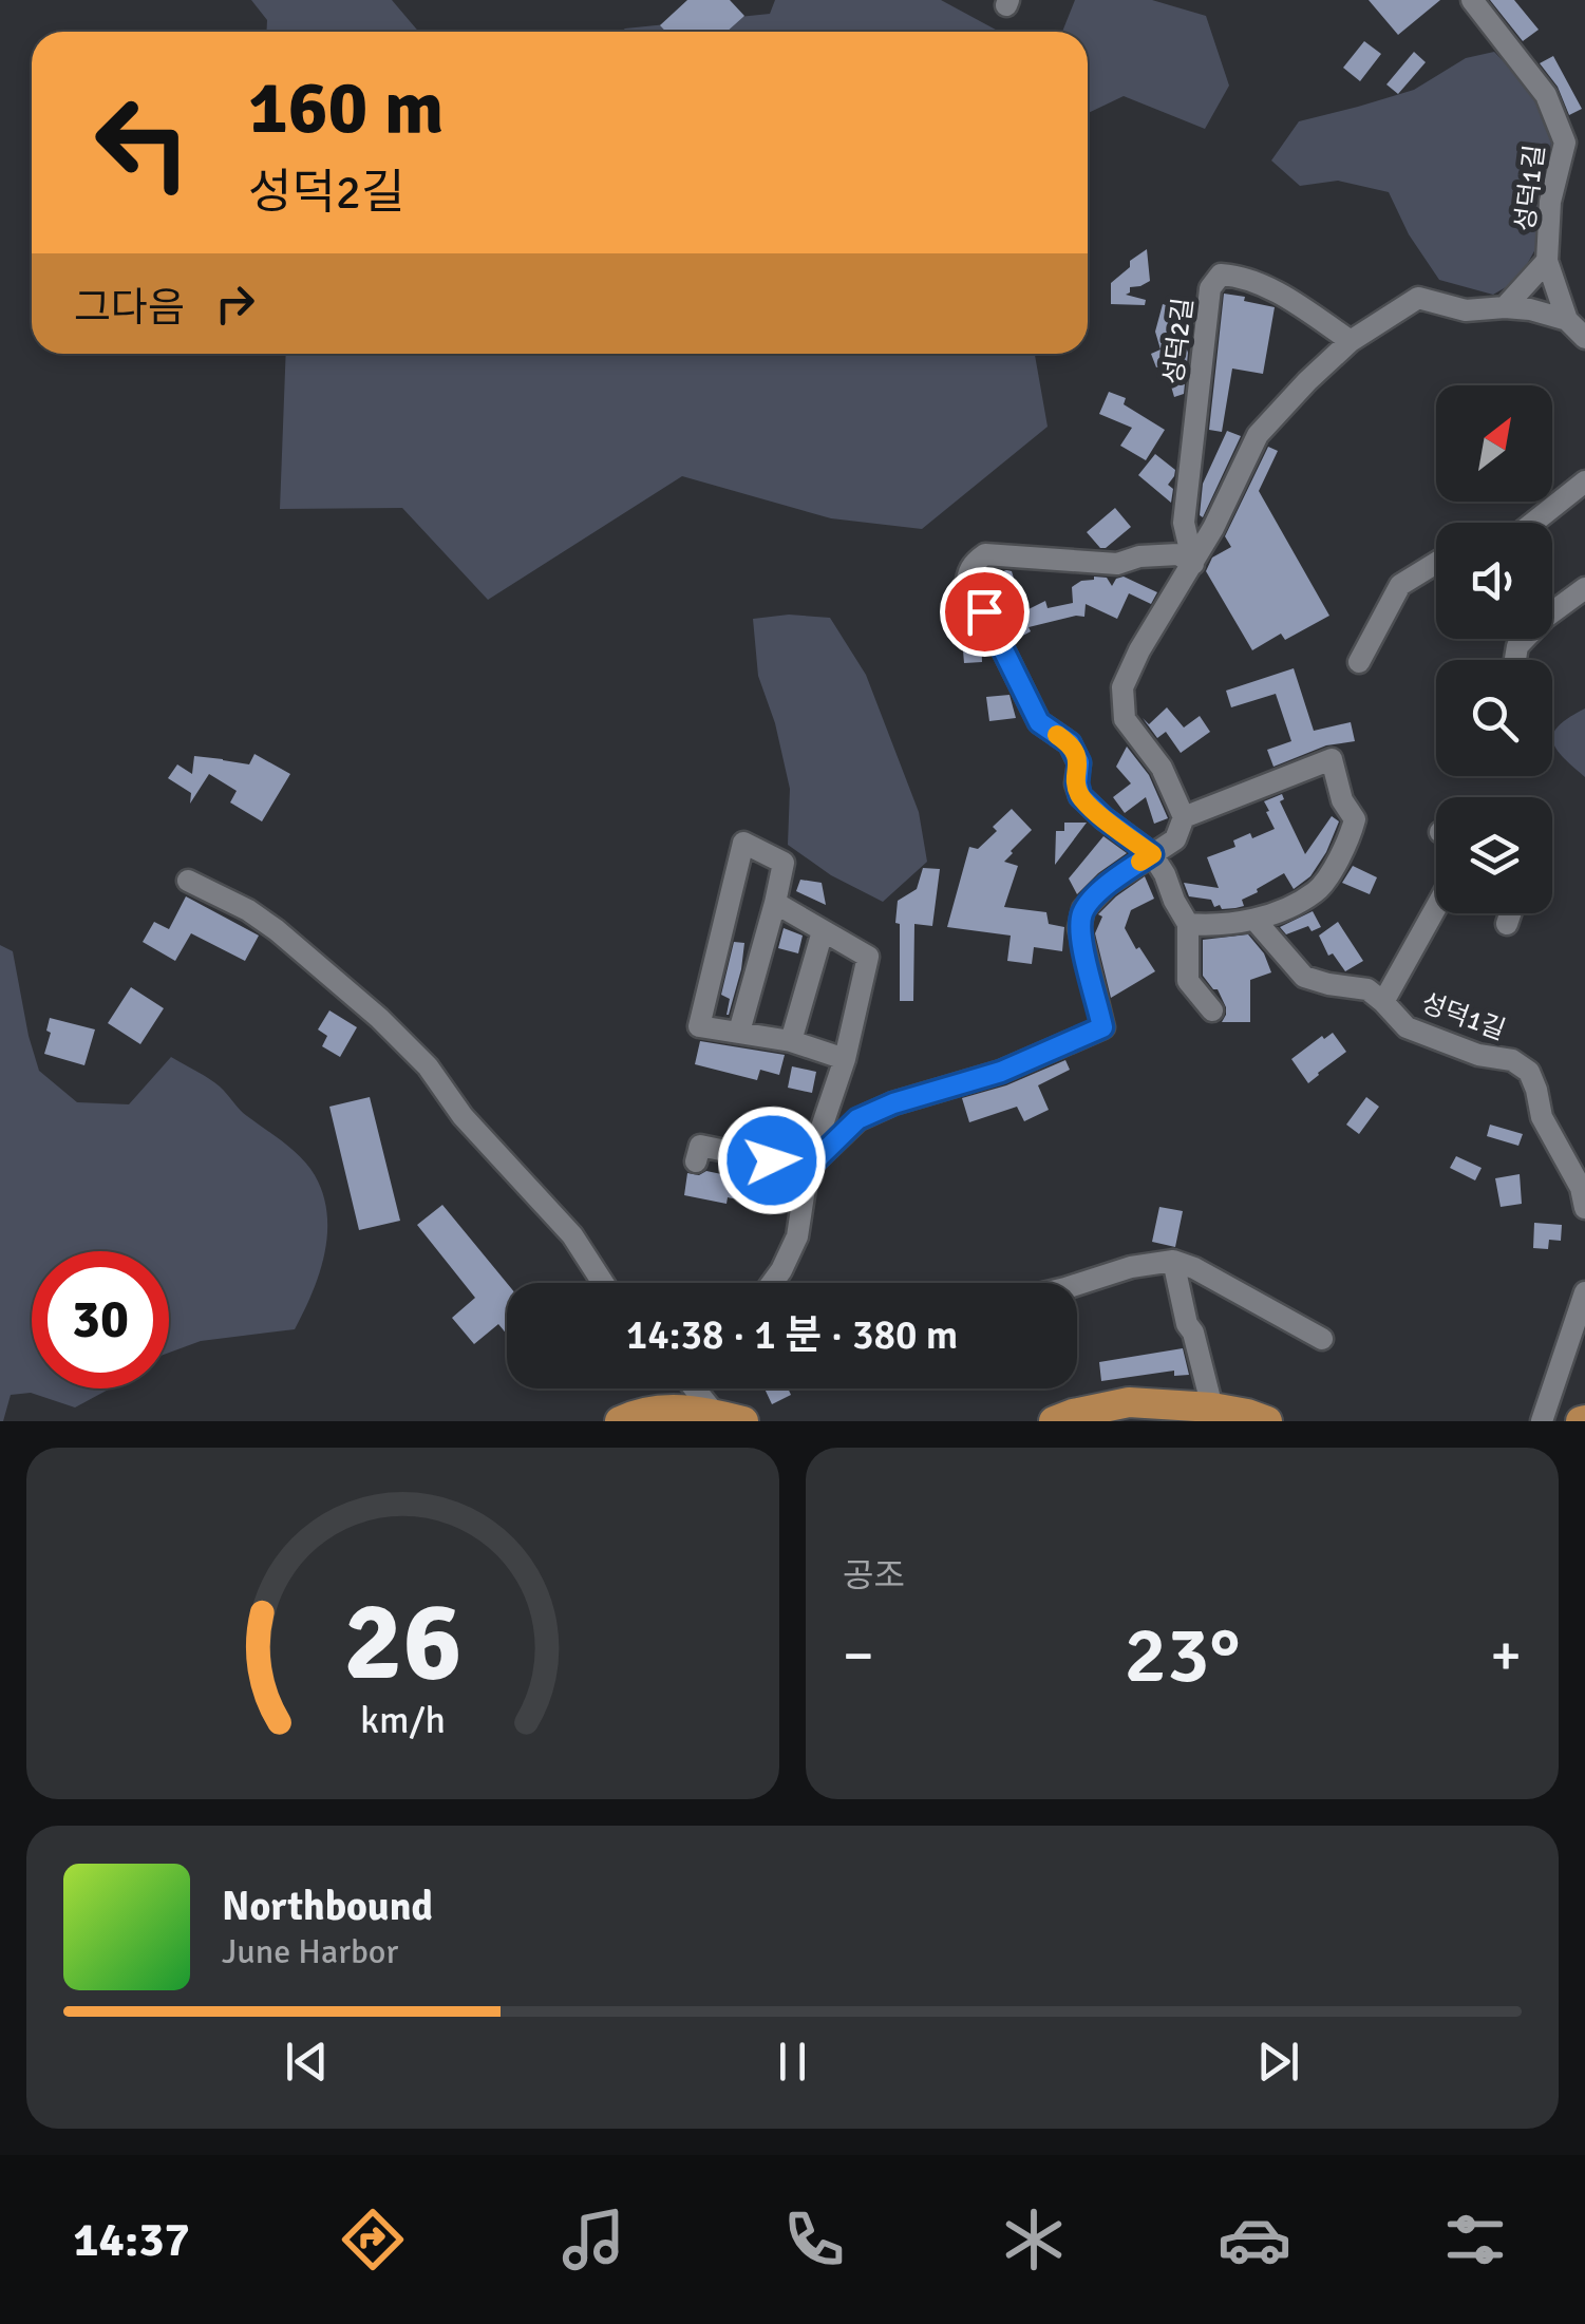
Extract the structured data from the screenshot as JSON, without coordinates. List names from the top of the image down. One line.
{"streets":{"street":["성덕1길","성덕2길"]},"north":"top right","page":{"turn":["160 m","성덕2길"],"then":"그다음","limit":"30","trip":"14:38 · 1 분 · 380 m","tile":"공조","heat":["−","23°","+"],"song":["Northbound","June Harbor"],"tabs":"14:37","gauge":["26","km/h"]}}
